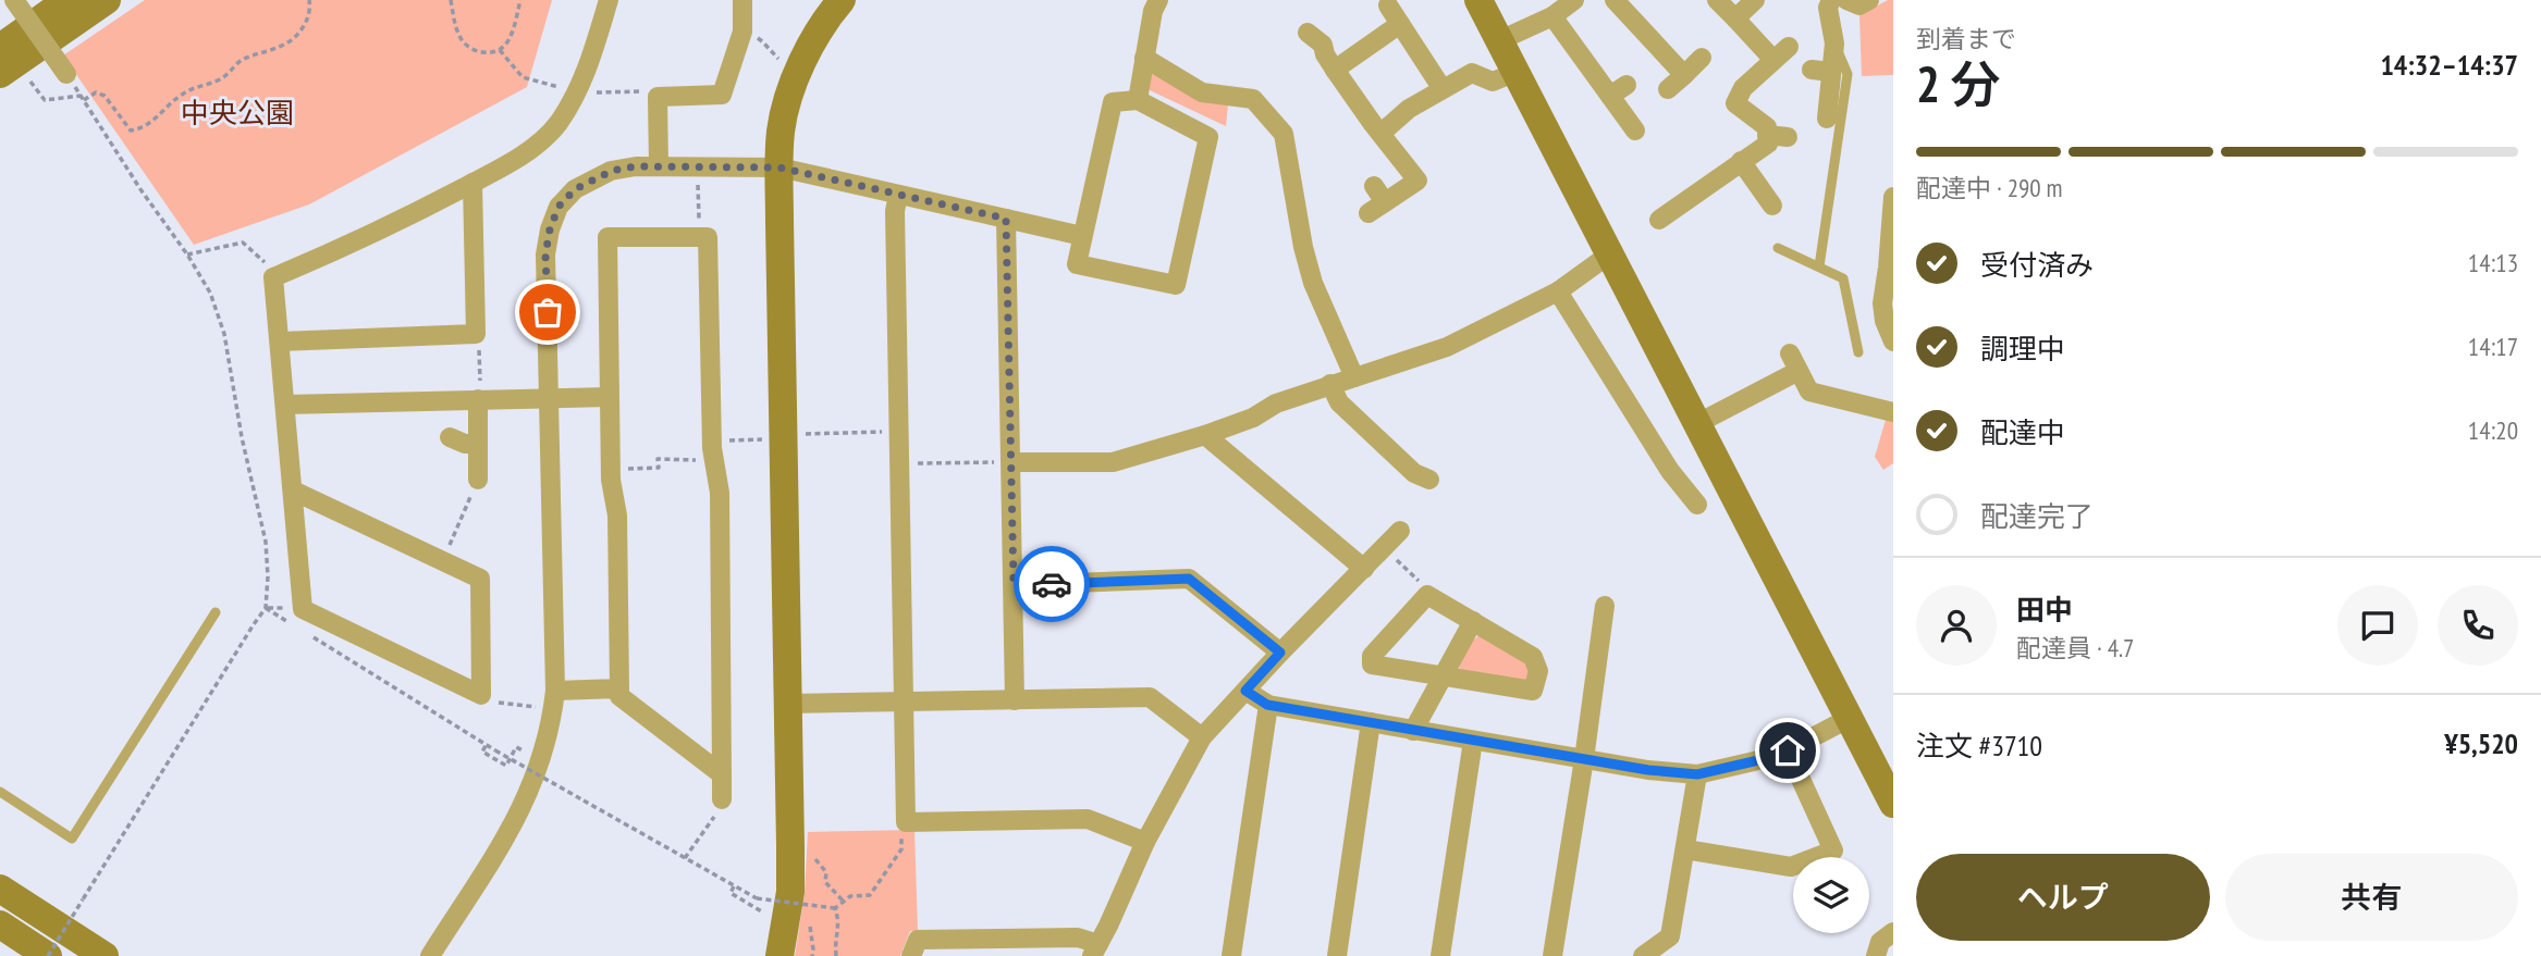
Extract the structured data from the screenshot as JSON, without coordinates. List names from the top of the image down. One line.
{"parks":["中央公園"],"page":{"heading":["2 分","到着まで","14:32–14:37"],"panel":["田中","配達員 · 4.7","注文 #3710","¥5,520"],"bar":"配達中 · 290 m","list":[["受付済み","14:13"],["調理中","14:17"],["配達中","14:20"],"配達完了"],"buttons":["ヘルプ","共有"]}}
